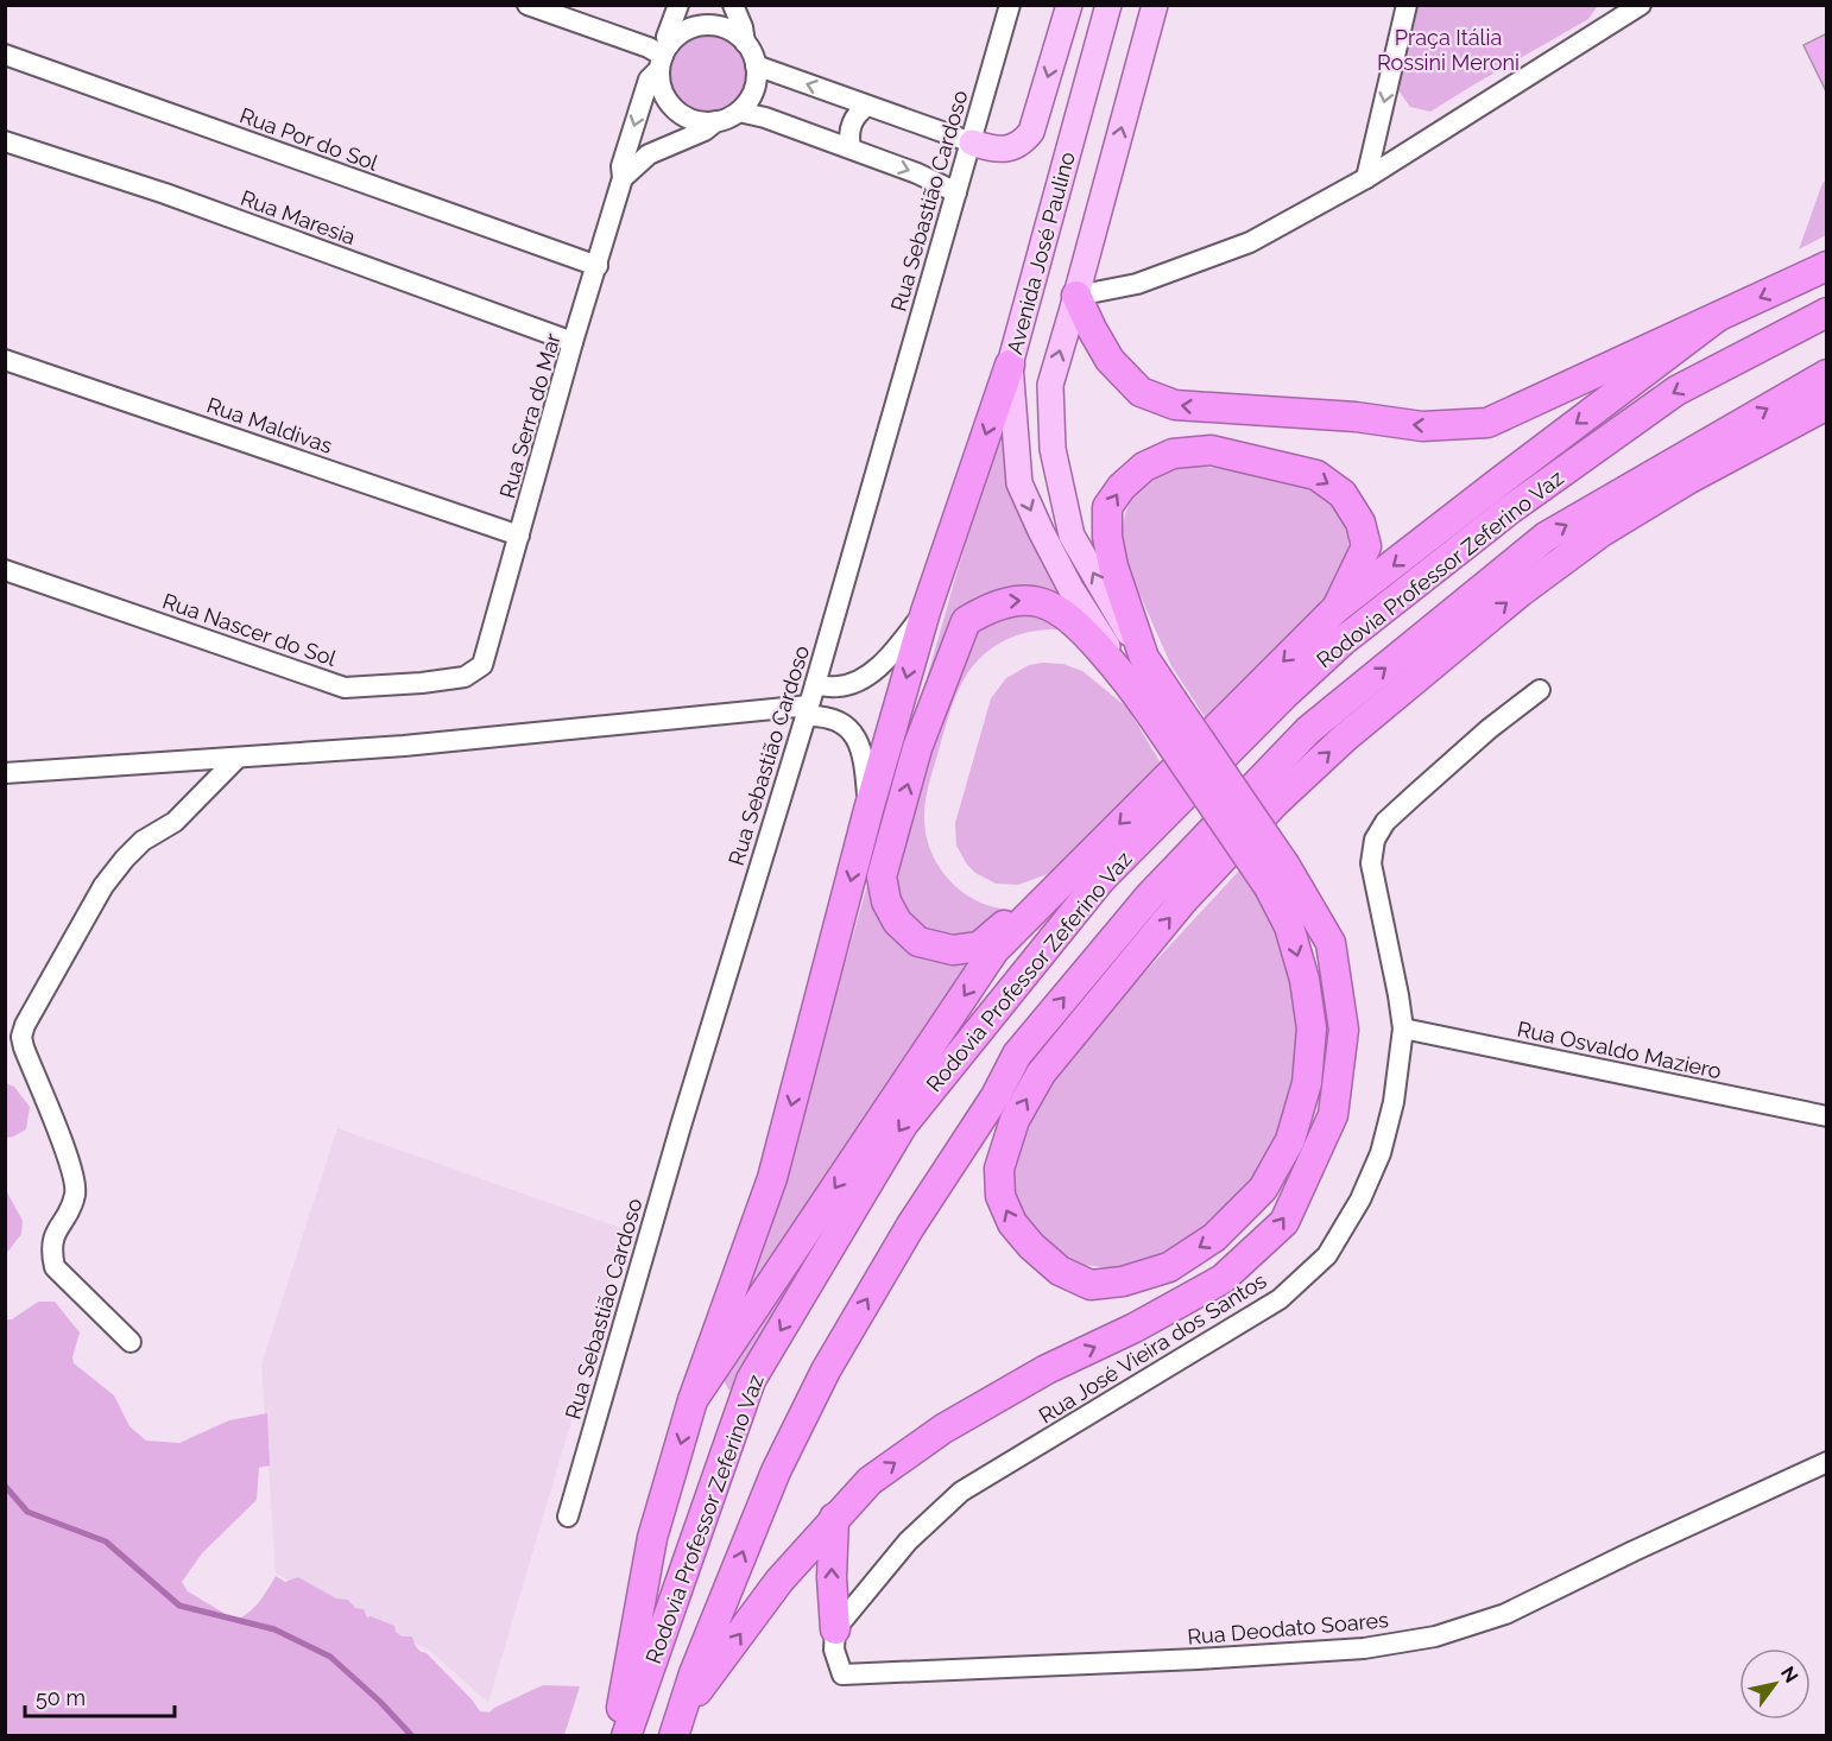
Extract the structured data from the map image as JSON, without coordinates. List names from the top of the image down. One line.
{"streets":{"highway":["Rodovia Professor Zeferino Vaz"],"main road":["Avenida José Paulino"],"street":["Rua Por do Sol","Rua Sebastião Cardoso","Rua Maresia","Rua Serra do Mar","Rua Maldivas","Rua Nascer do Sol","Rua Osvaldo Maziero","Rua José Vieira dos Santos","Rua Deodato Soares"]},"crossings":[["Rua Por do Sol","Rua Serra do Mar"],["Rua Maresia","Rua Serra do Mar"],["Rua Serra do Mar","Rua Maldivas"],["Rua Serra do Mar","Rua Nascer do Sol"],["Rua Osvaldo Maziero","Rua José Vieira dos Santos"],["Rua José Vieira dos Santos","Rua Deodato Soares"]],"parks":["Praça Itália Rossini Meroni"],"scale_bar":"50 m","north":"top right"}
